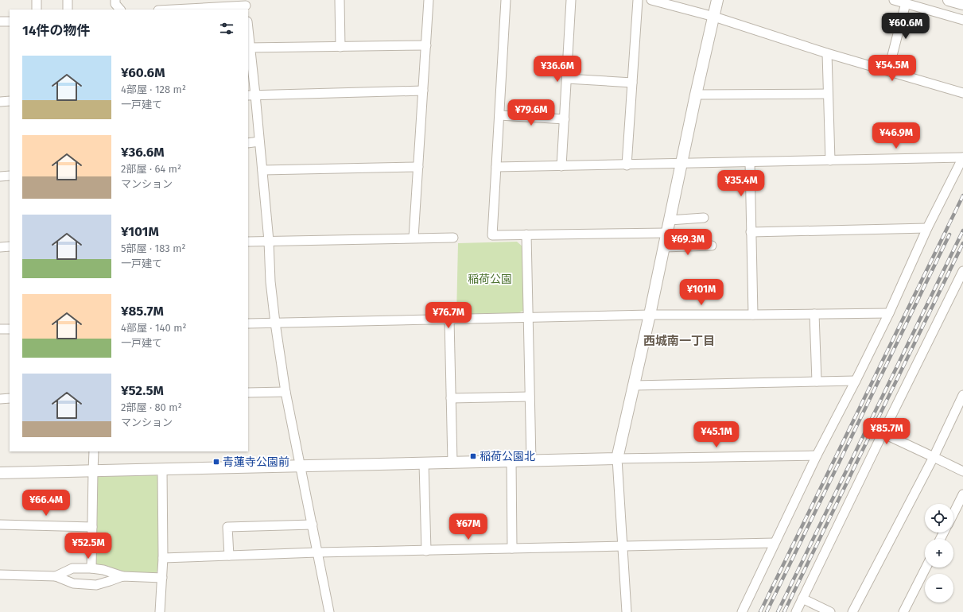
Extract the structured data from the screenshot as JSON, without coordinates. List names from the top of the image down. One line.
{"districts":["西城南一丁目"],"parks":["稲荷公園"],"places":{"transit":["稲荷公園北","青蓮寺公園前"]},"page":{"heading":"14件の物件","price":["¥60.6M","¥54.5M","¥36.6M","¥79.6M","¥46.9M","¥35.4M","¥69.3M","¥101M","¥76.7M","¥85.7M","¥45.1M","¥66.4M","¥67M","¥52.5M"],"list":[{"name":"¥60.6M","note":"4部屋 · 128 m² · 一戸建て"},{"name":"¥36.6M","note":"2部屋 · 64 m² · マンション"},{"name":"¥101M","note":"5部屋 · 183 m² · 一戸建て"},{"name":"¥85.7M","note":"4部屋 · 140 m² · 一戸建て"},{"name":"¥52.5M","note":"2部屋 · 80 m² · マンション"}],"map_buttons":["+","−"]}}
